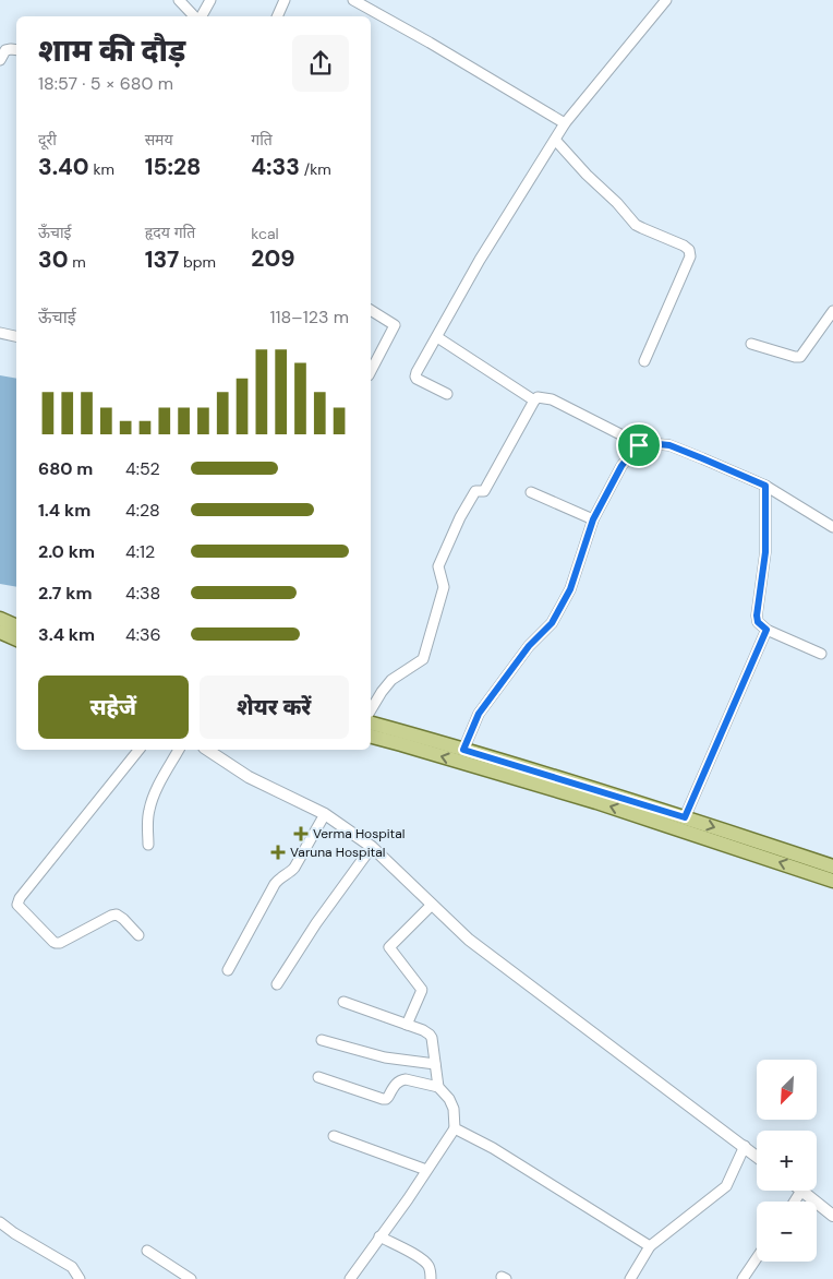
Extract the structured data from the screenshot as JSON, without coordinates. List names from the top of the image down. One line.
{"places":{"health":["Verma Hospital","Varuna Hospital"]},"north":"bottom left","page":{"heading":["शाम की दौड़","18:57 · 5 × 680 m"],"stats":[["दूरी","3.40 km"],["समय","15:28"],["गति","4:33 /km"],["ऊँचाई","30 m"],["हृदय गति","137 bpm"],["kcal","209"]],"chart":["ऊँचाई","118–123 m"],"list":[{"name":"680 m","note":"4:52"},{"name":"1.4 km","note":"4:28"},{"name":"2.0 km","note":"4:12"},{"name":"2.7 km","note":"4:38"},{"name":"3.4 km","note":"4:36"}],"buttons":["सहेजें","शेयर करें"],"map_buttons":["+","−"]}}
